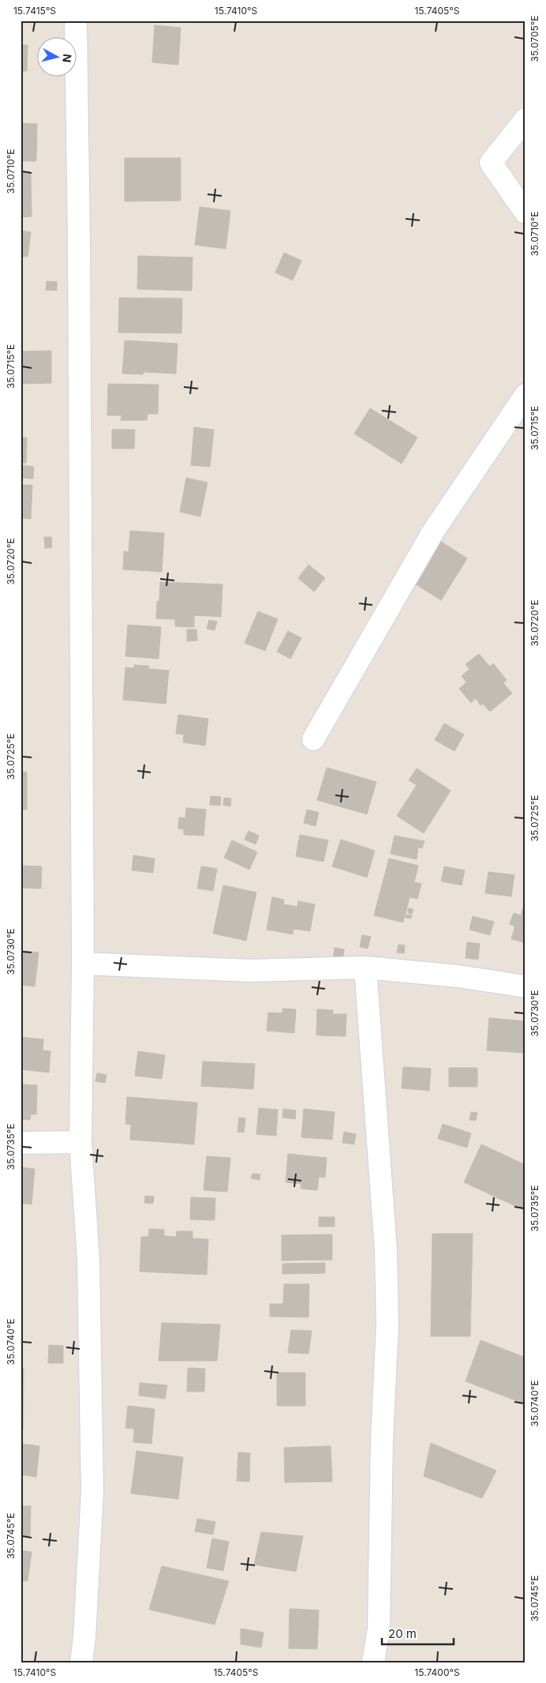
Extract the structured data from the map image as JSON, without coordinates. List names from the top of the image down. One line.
{"scale_bar":"20 m","north":"right","coordinates":["15.7415°S","15.7410°S","15.7405°S","35.0705°E","35.0710°E","35.0715°E","35.0720°E","35.0725°E","35.0730°E","35.0735°E","35.0740°E","35.0745°E","15.7400°S"]}
